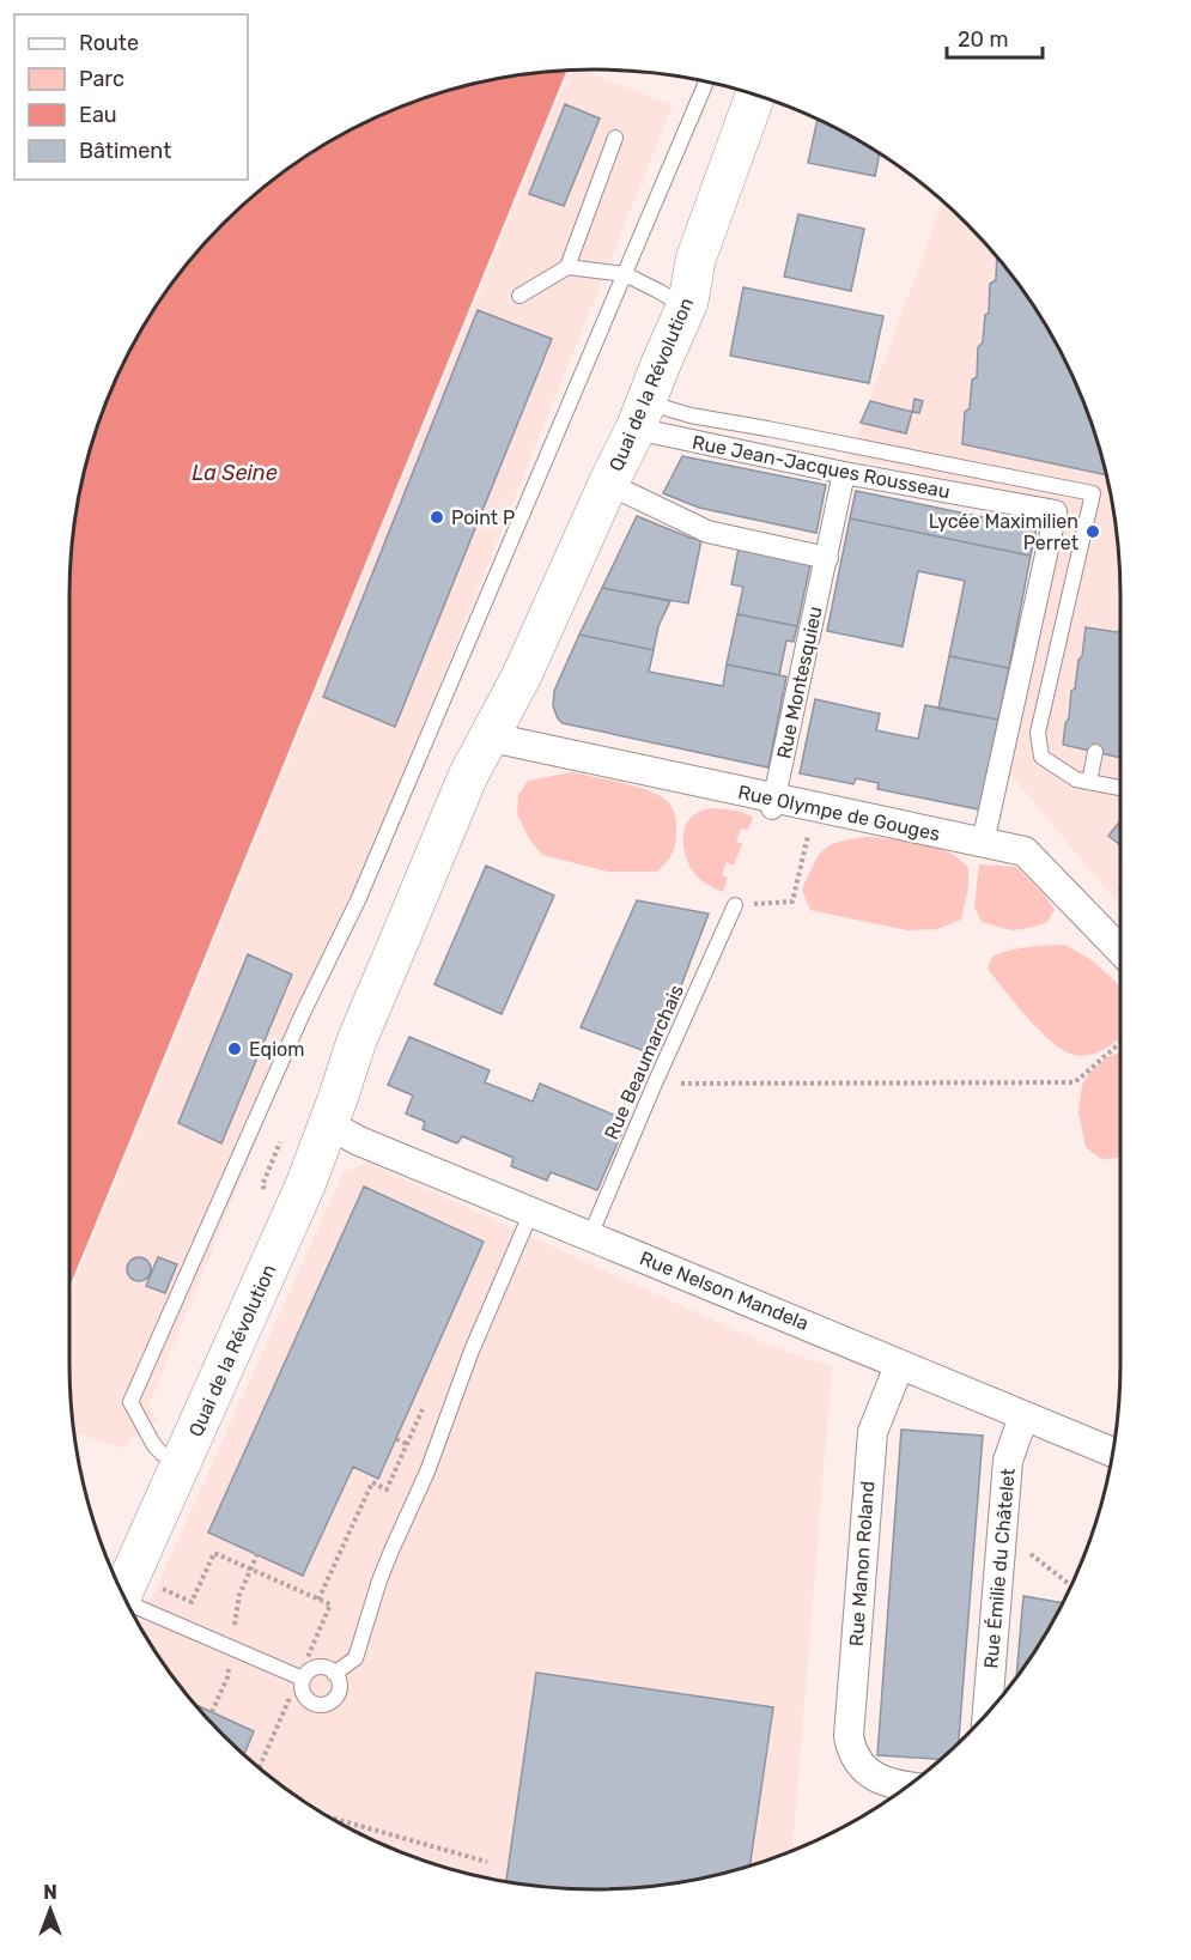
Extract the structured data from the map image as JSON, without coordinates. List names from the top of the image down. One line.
{"streets":{"main road":["Quai de la Révolution"],"street":["Rue Jean-Jacques Rousseau","Rue Montesquieu","Rue Olympe de Gouges","Rue Nelson Mandela","Rue Manon Roland","Rue Émilie du Châtelet"],"lane":["Rue Beaumarchais"]},"crossings":[["Quai de la Révolution","Rue Jean-Jacques Rousseau"],["Quai de la Révolution","Rue Olympe de Gouges"],["Quai de la Révolution","Rue Nelson Mandela"],["Rue Jean-Jacques Rousseau","Rue Montesquieu"],["Rue Jean-Jacques Rousseau","Rue Olympe de Gouges"],["Rue Montesquieu","Rue Olympe de Gouges"],["Rue Beaumarchais","Rue Nelson Mandela"],["Rue Nelson Mandela","Rue Manon Roland"],["Rue Nelson Mandela","Rue Émilie du Châtelet"]],"water":["La Seine"],"places":["Point P","Lycée Maximilien Perret","Eqiom"],"legend":["Route","Parc","Eau","Bâtiment"],"scale_bar":"20 m","north":"top"}
